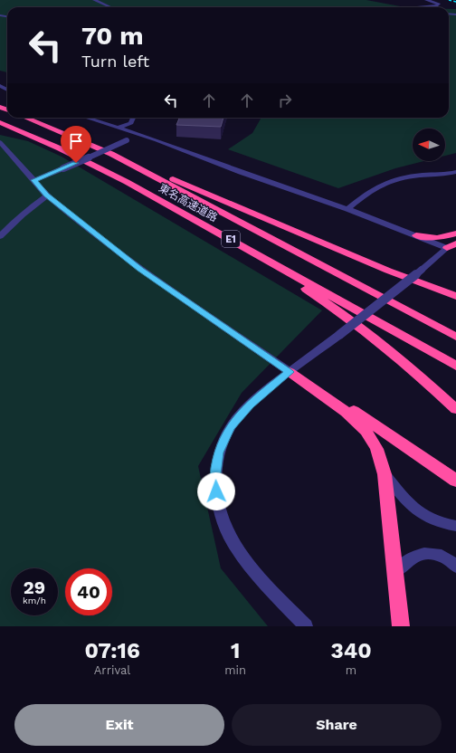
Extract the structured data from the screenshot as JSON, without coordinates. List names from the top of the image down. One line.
{"streets":{"highway":["東名高速道路","E1"]},"north":"left","page":{"turn":["70 m","Turn left"],"speed":"29 km/h","limit":"40","eta":["07:16","Arrival","1","min","340","m"],"buttons":["Exit","Share"]}}
